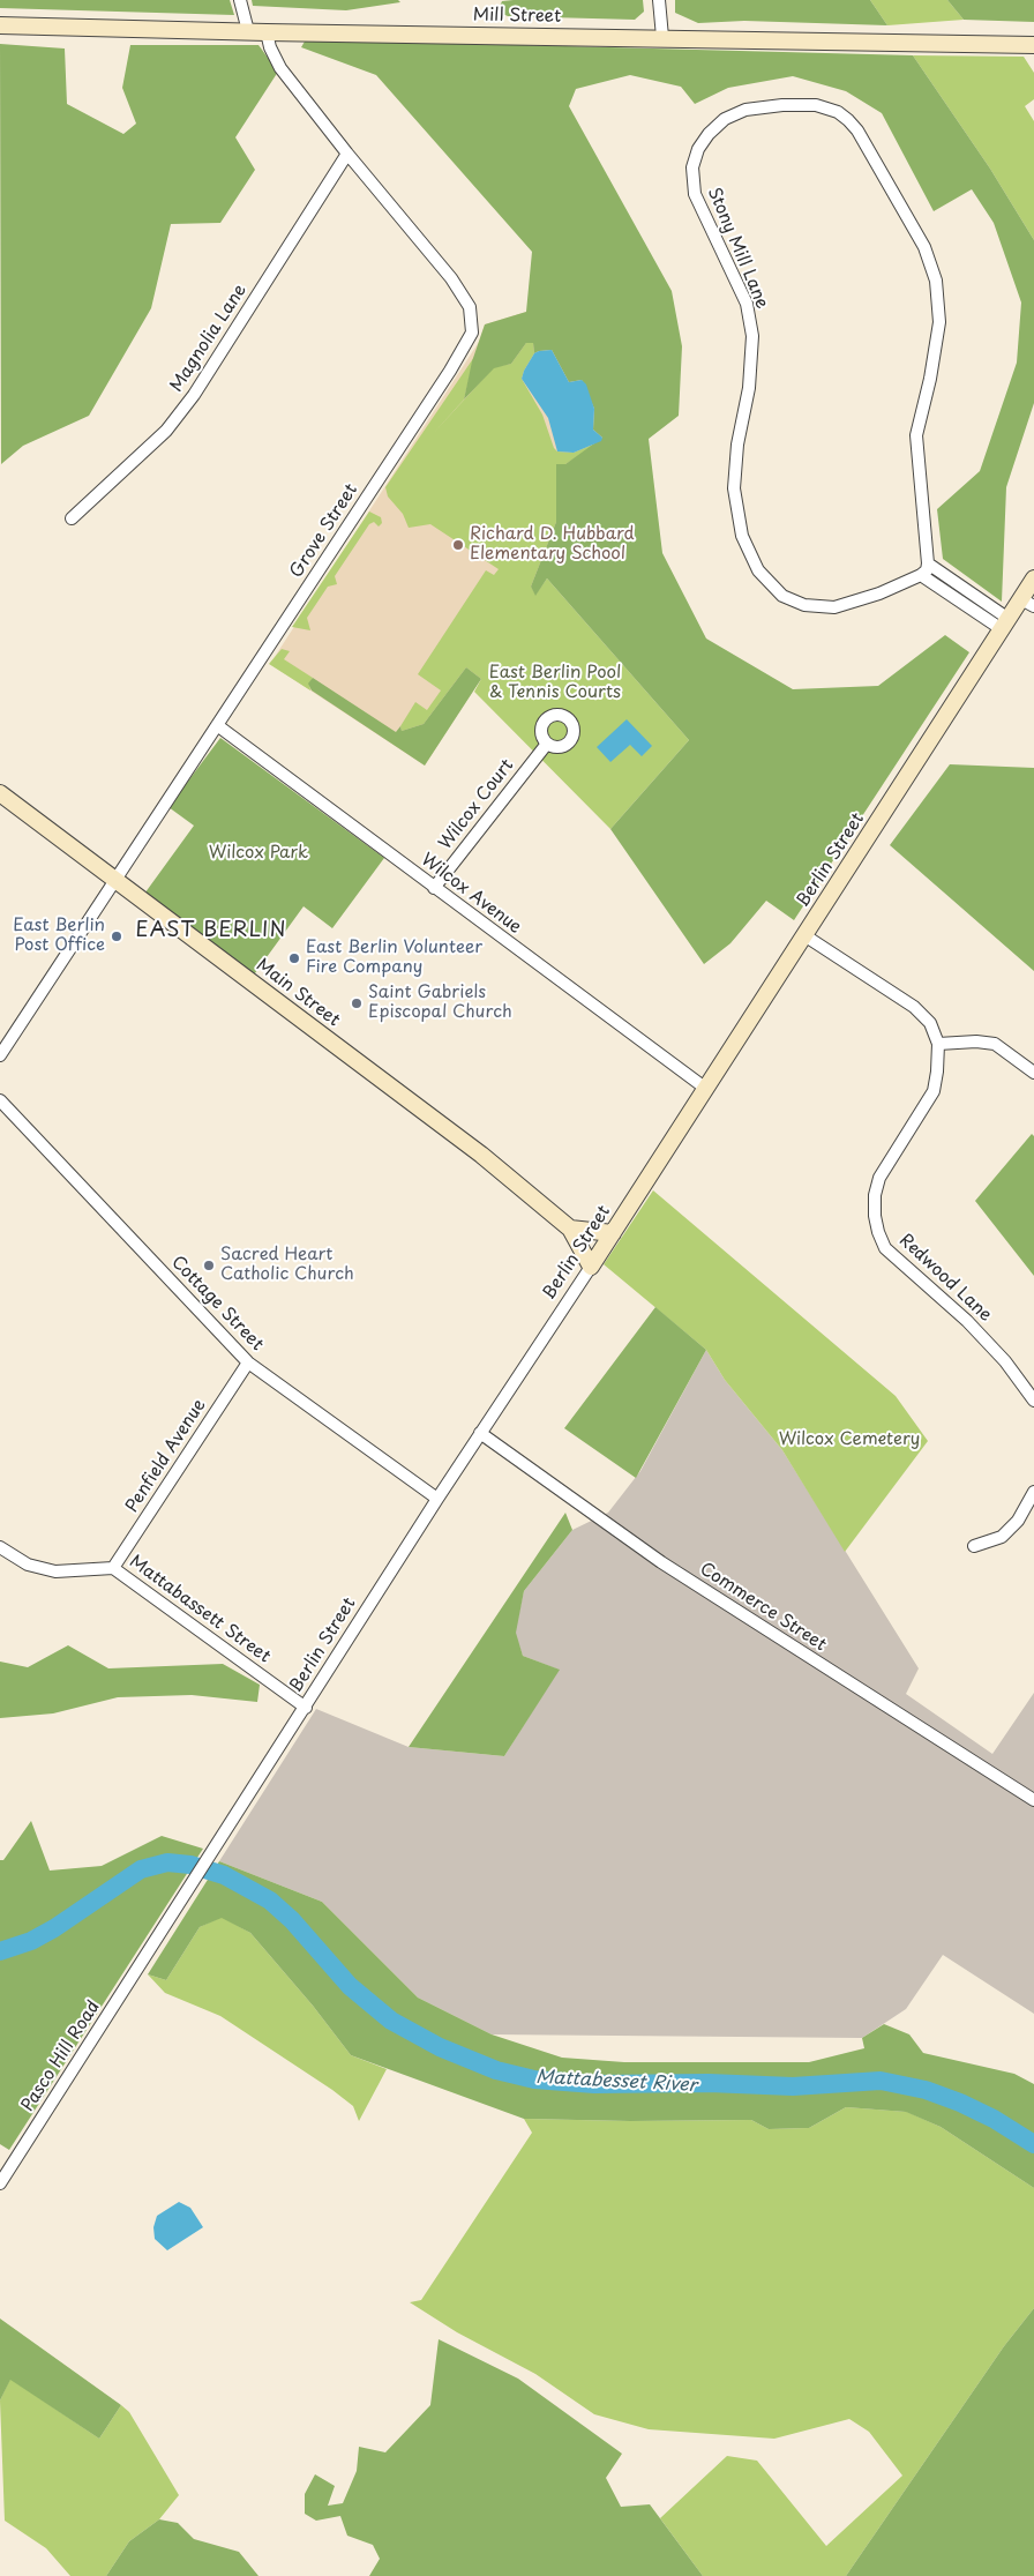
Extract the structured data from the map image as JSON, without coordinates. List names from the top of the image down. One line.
{"streets":{"street":["Mill Street","Stony Mill Lane","Magnolia Lane","Grove Street","Wilcox Court","Berlin Street","Wilcox Avenue","Main Street","Redwood Lane","Cottage Street","Penfield Avenue","Commerce Street","Mattabassett Street","Pasco Hill Road"]},"crossings":[["Mill Street","Grove Street"],["Magnolia Lane","Grove Street"],["Grove Street","Wilcox Avenue"],["Grove Street","Main Street"],["Wilcox Court","Wilcox Avenue"],["Berlin Street","Wilcox Avenue"],["Berlin Street","Main Street"],["Berlin Street","Redwood Lane"],["Berlin Street","Cottage Street"],["Berlin Street","Commerce Street"],["Berlin Street","Mattabassett Street"],["Berlin Street","Pasco Hill Road"],["Cottage Street","Penfield Avenue"],["Penfield Avenue","Mattabassett Street"]],"districts":["EAST BERLIN"],"water":["Mattabesset River"],"parks":["East Berlin Pool & Tennis Courts","Wilcox Park","Wilcox Cemetery"],"places":["Richard D. Hubbard Elementary School","East Berlin Post Office","East Berlin Volunteer Fire Company","Saint Gabriels Episcopal Church","Sacred Heart Catholic Church"]}
